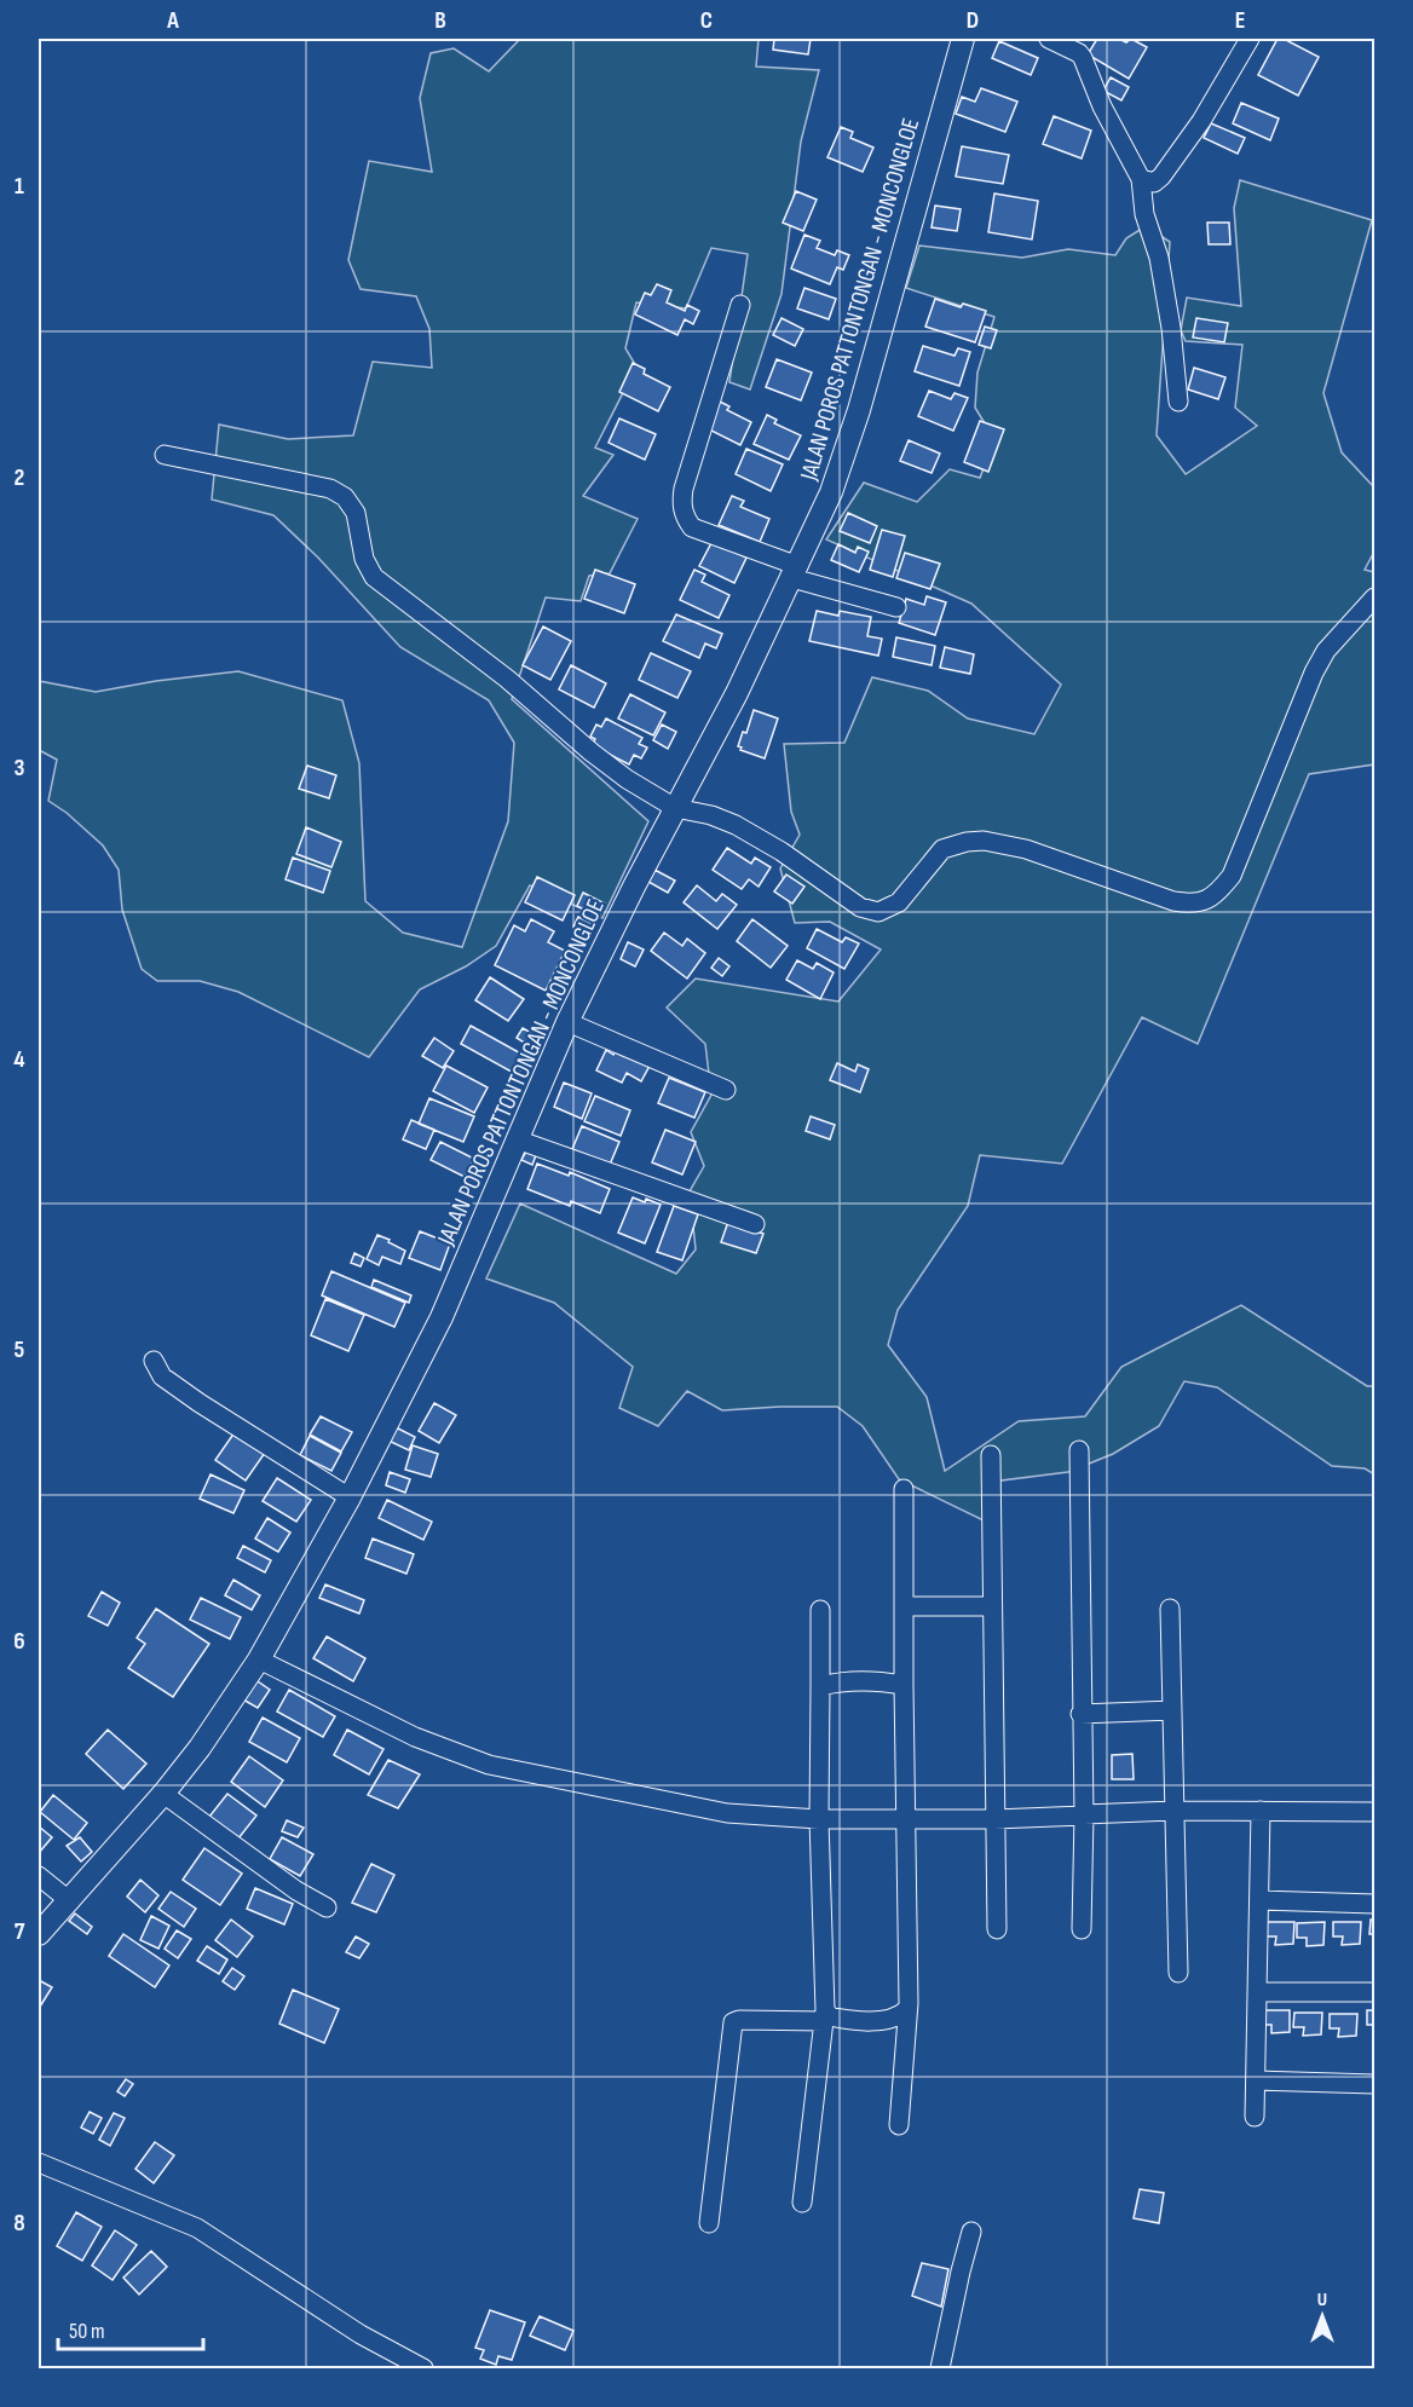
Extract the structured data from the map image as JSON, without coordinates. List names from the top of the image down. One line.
{"streets":{"street":["JALAN POROS PATTONTONGAN - MONCONGLOE"]},"scale_bar":"50 m","north":"top","grid":{"columns":["A","B","C","D","E"],"rows":["1","2","3","4","5","6","7","8"]}}
